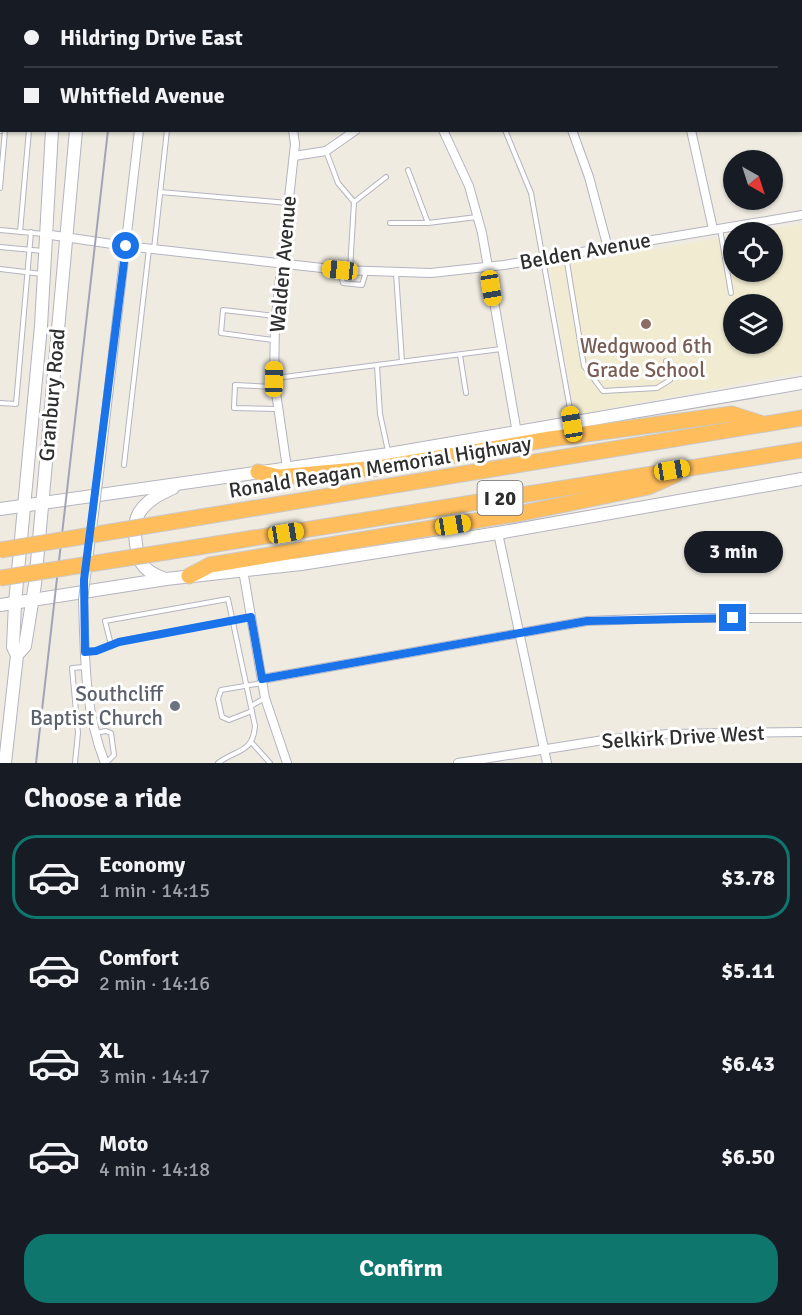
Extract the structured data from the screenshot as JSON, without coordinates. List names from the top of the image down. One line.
{"streets":{"highway":["Ronald Reagan Memorial Highway","I 20"],"main road":["Granbury Road"],"street":["Belden Avenue","Walden Avenue","Selkirk Drive West"]},"crossings":[["Belden Avenue","Walden Avenue"],["Belden Avenue","Granbury Road"]],"places":["Wedgwood 6th Grade School","Southcliff Baptist Church"],"north":"bottom right","page":{"banner":["Hildring Drive East","Whitfield Avenue"],"bubble":"3 min","heading":"Choose a ride","list":[{"name":"Economy","note":"1 min · 14:15","value":"$3.78"},{"name":"Comfort","note":"2 min · 14:16","value":"$5.11"},{"name":"XL","note":"3 min · 14:17","value":"$6.43"},{"name":"Moto","note":"4 min · 14:18","value":"$6.50"}],"buttons":"Confirm"}}
